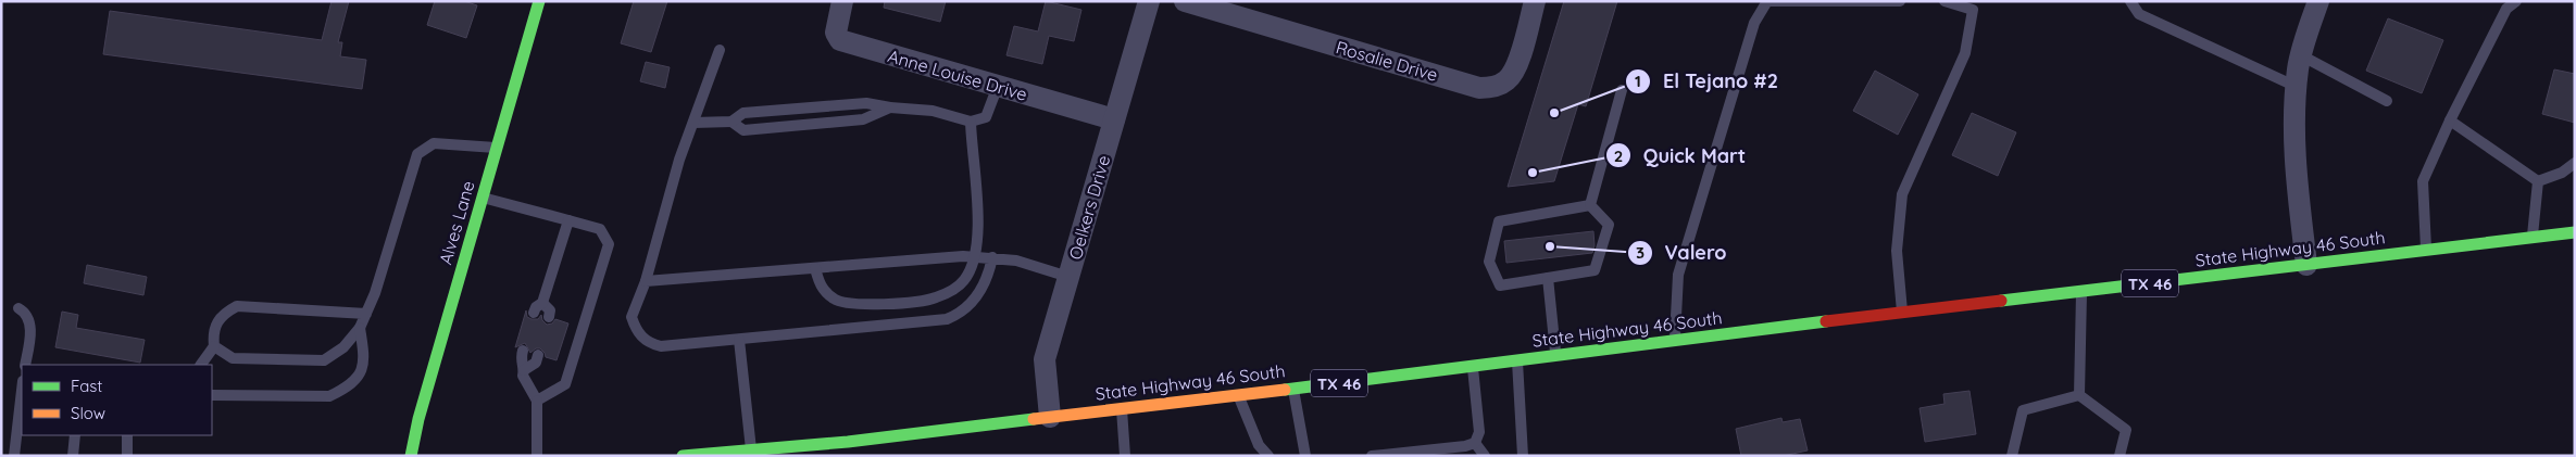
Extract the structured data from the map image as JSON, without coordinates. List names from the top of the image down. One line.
{"streets":{"main road":["Alves Lane","State Highway 46 South","TX 46"],"street":["Rosalie Drive","Anne Louise Drive","Oelkers Drive"]},"crossings":[["Anne Louise Drive","Oelkers Drive"],["Oelkers Drive","State Highway 46 South"]],"places":["El Tejano #2","Quick Mart","Valero"],"legend":["Fast","Slow"]}
